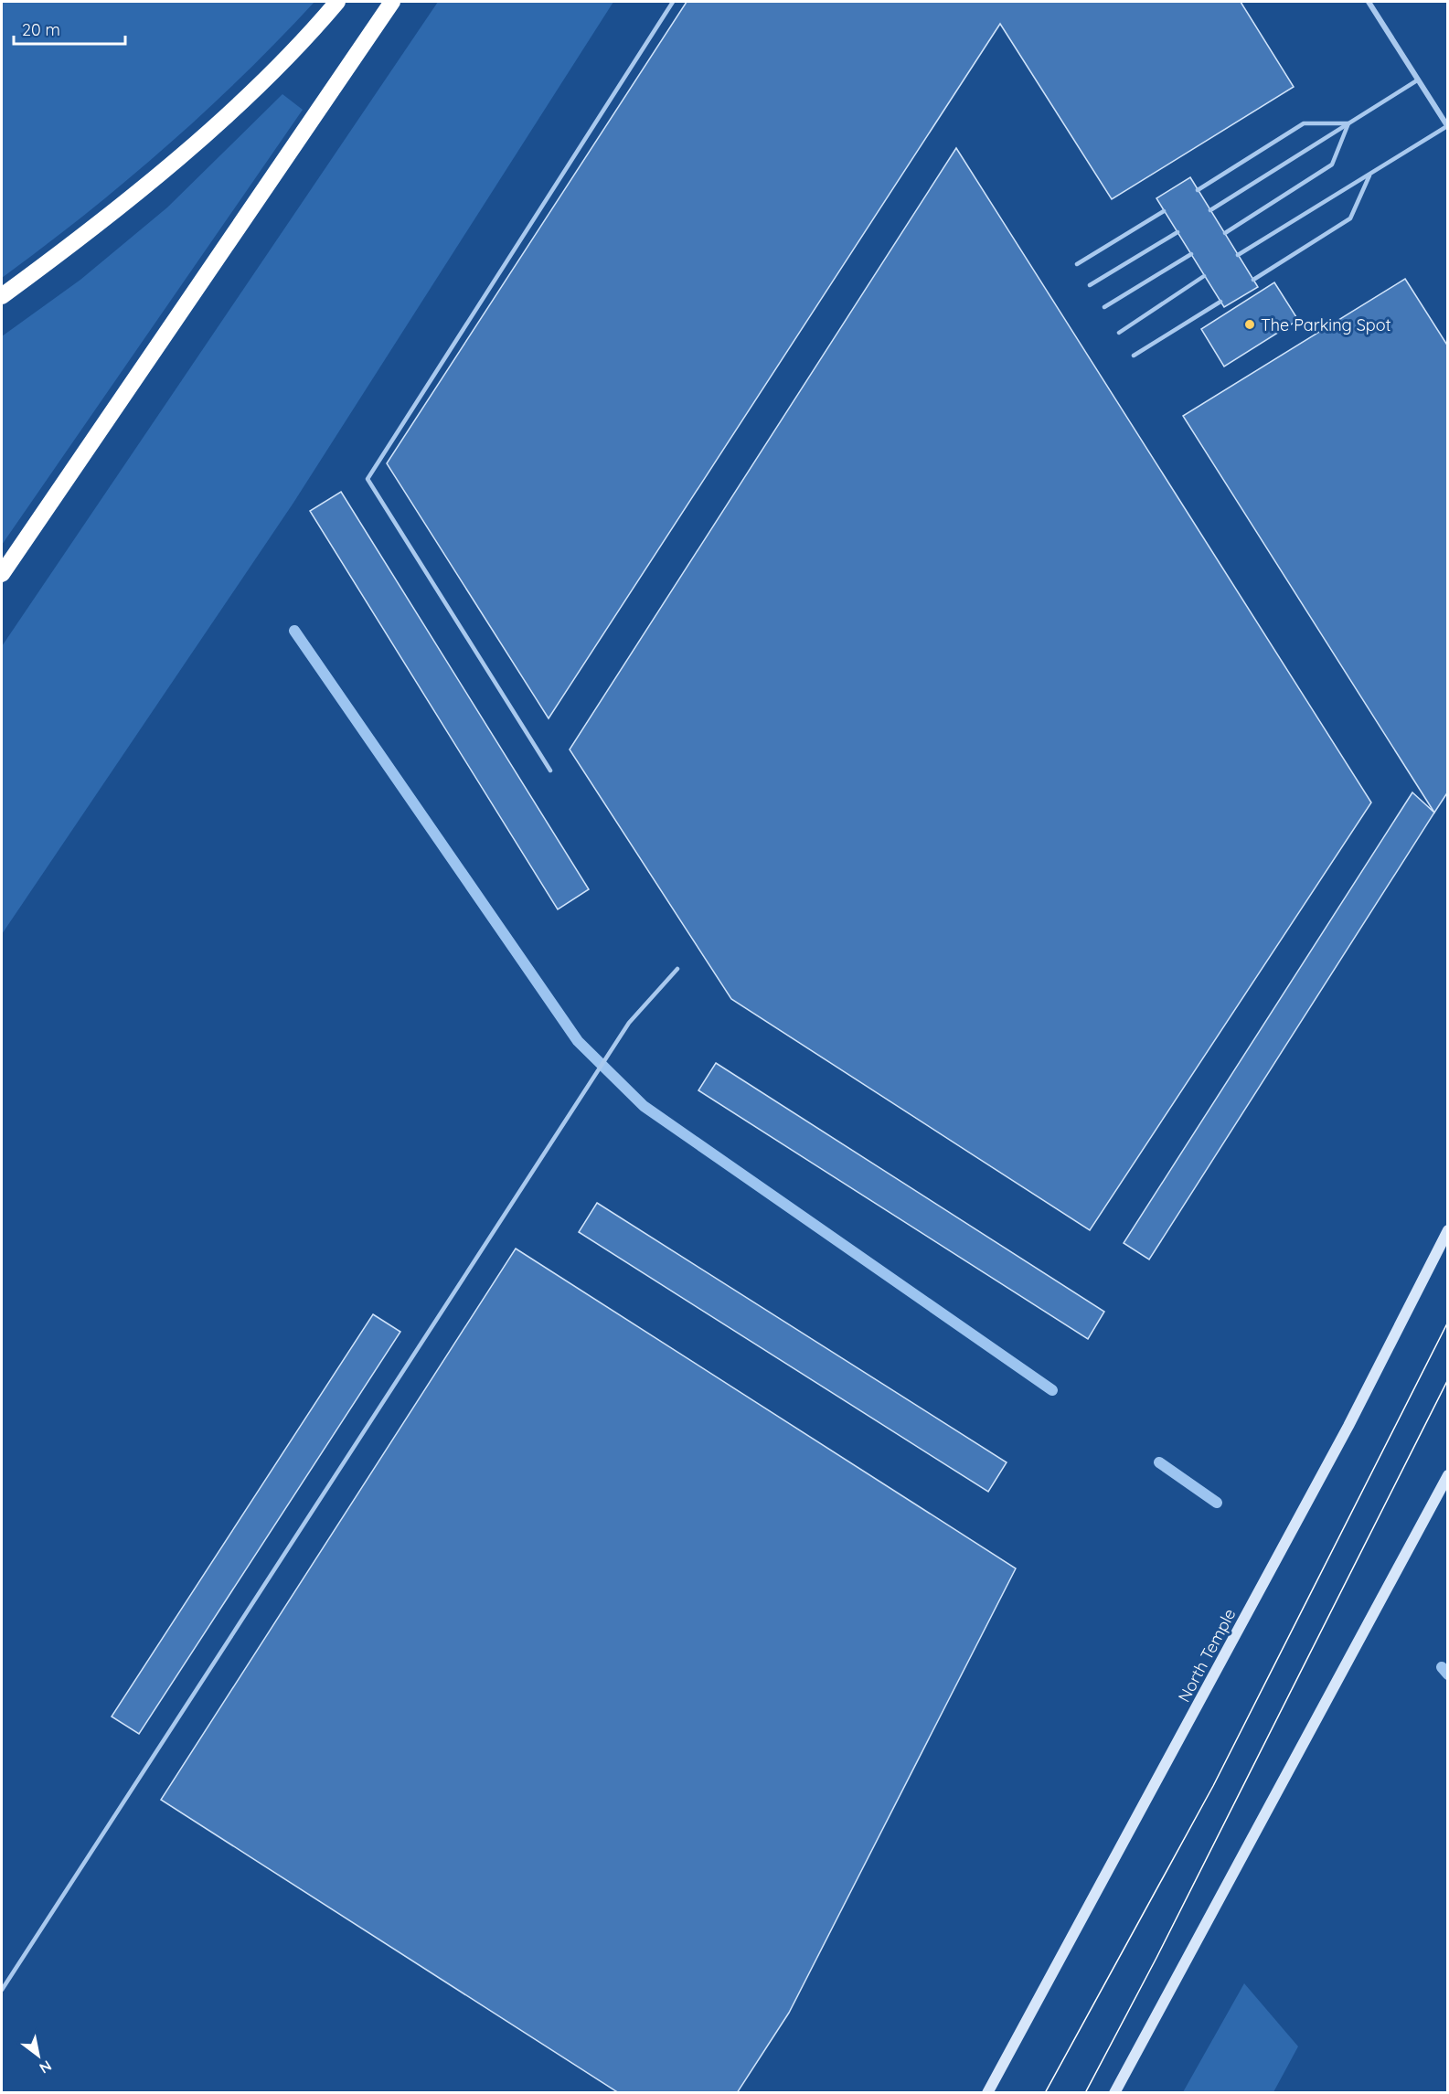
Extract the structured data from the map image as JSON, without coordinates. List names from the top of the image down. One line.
{"streets":{"main road":["North Temple"]},"places":["The Parking Spot"],"scale_bar":"20 m","north":"bottom right"}
